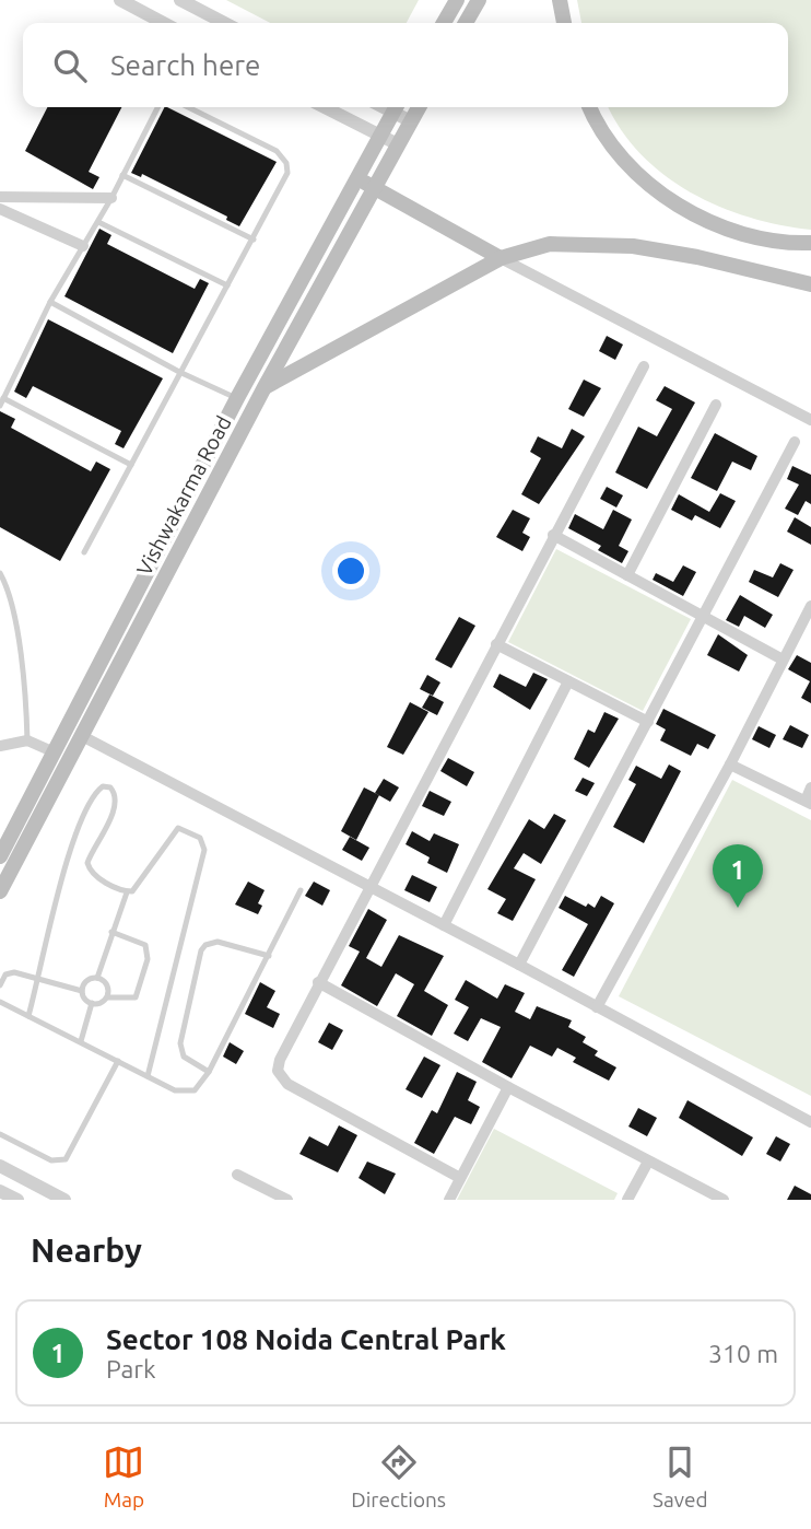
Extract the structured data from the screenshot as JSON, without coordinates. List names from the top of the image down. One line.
{"streets":{"main road":["Vishwakarma Road"]},"page":{"search":"Search here","pins":"1","heading":"Nearby","list":[{"mark":"1","name":"Sector 108 Noida Central Park","note":"Park","value":"310 m"}],"nav":["Map","Directions","Saved"]}}
